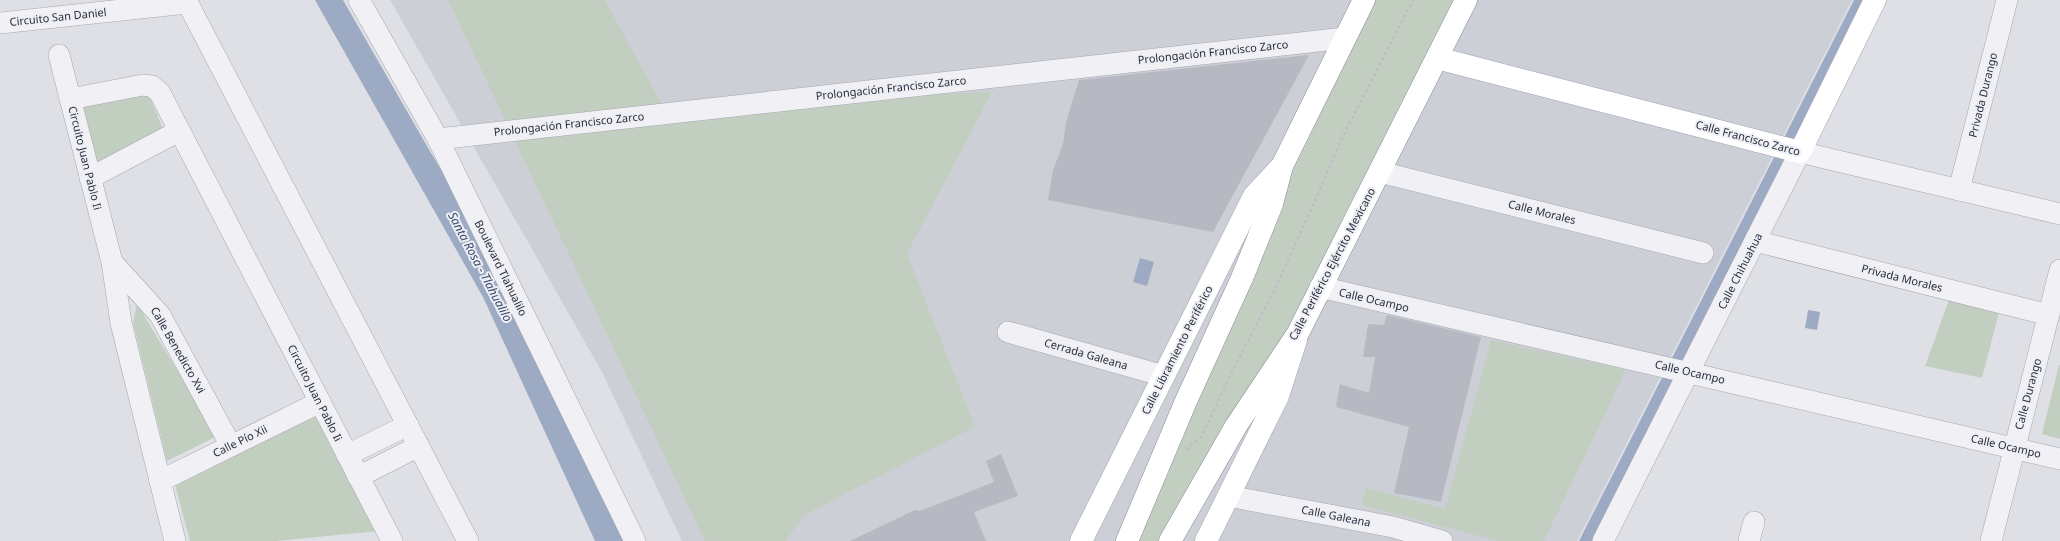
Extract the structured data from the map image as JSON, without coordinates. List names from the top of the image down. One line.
{"streets":{"main road":["Calle Francisco Zarco","Calle Periférico Ejército Mexicano","Calle Chihuahua","Calle Libramiento Periférico"],"street":["Circuito San Daniel","Prolongación Francisco Zarco","Privada Durango","Circuito Juan Pablo Ii","Calle Morales","Boulevard Tlahualilo","Privada Morales","Calle Ocampo","Calle Benedicto Xvi","Cerrada Galeana","Calle Durango","Calle Pío Xii","Calle Galeana"]},"crossings":[["Prolongación Francisco Zarco","Boulevard Tlahualilo"],["Privada Durango","Calle Francisco Zarco"],["Calle Francisco Zarco","Calle Periférico Ejército Mexicano"],["Calle Francisco Zarco","Calle Chihuahua"],["Circuito Juan Pablo Ii","Calle Benedicto Xvi"],["Circuito Juan Pablo Ii","Calle Pío Xii"],["Calle Morales","Calle Periférico Ejército Mexicano"],["Calle Periférico Ejército Mexicano","Calle Ocampo"],["Calle Chihuahua","Privada Morales"],["Calle Chihuahua","Calle Ocampo"],["Privada Morales","Calle Durango"],["Calle Ocampo","Calle Durango"],["Calle Benedicto Xvi","Calle Pío Xii"],["Calle Libramiento Periférico","Cerrada Galeana"]],"water":["Santa Rosa - Tlahualilo"]}
